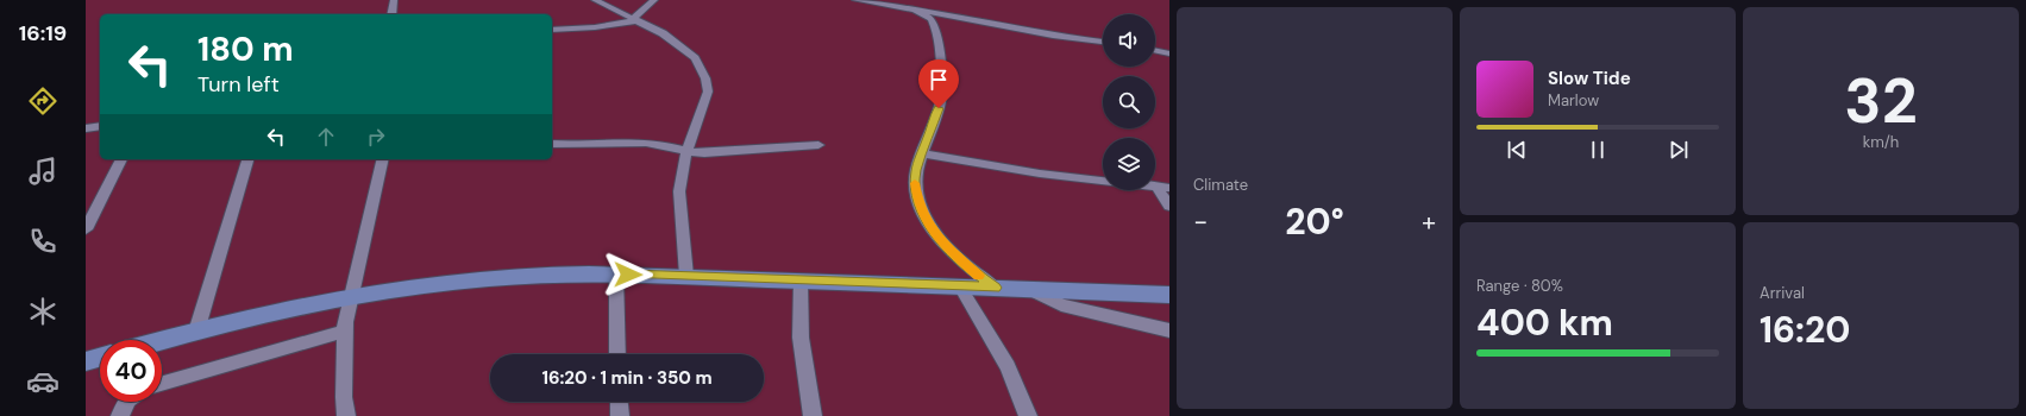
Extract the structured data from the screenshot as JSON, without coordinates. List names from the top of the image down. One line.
{"page":{"tabs":"16:19","tile":["Climate",["32","km/h"],["Range · 80%","400 km"],["Arrival","16:20"]],"turn":["180 m","Turn left"],"song":["Slow Tide","Marlow"],"heat":["−","20°","+"],"limit":"40","trip":"16:20 · 1 min · 350 m"}}
